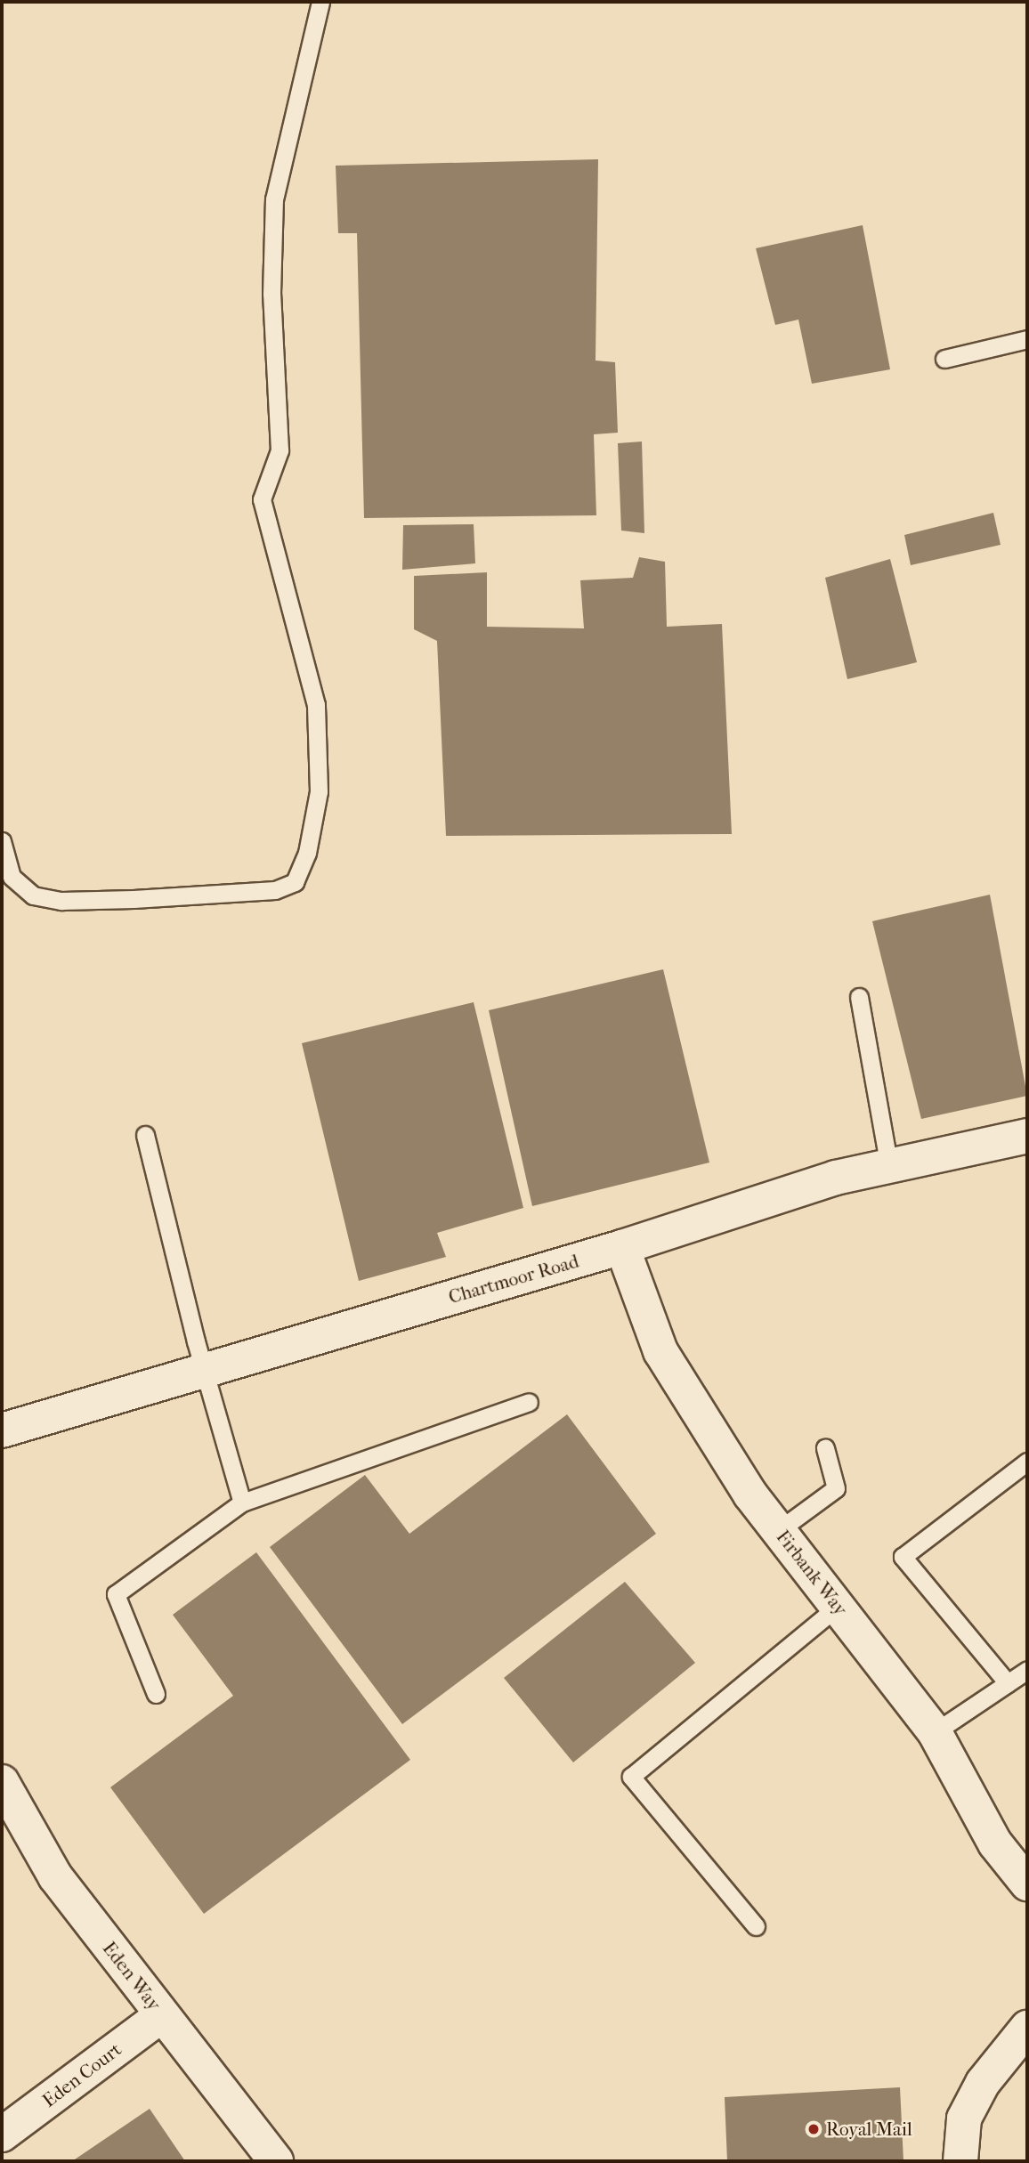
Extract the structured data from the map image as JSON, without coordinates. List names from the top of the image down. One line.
{"streets":{"street":["Chartmoor Road","Firbank Way","Eden Way","Eden Court"]},"crossings":[["Chartmoor Road","Firbank Way"],["Eden Way","Eden Court"]],"places":["Royal Mail"]}
